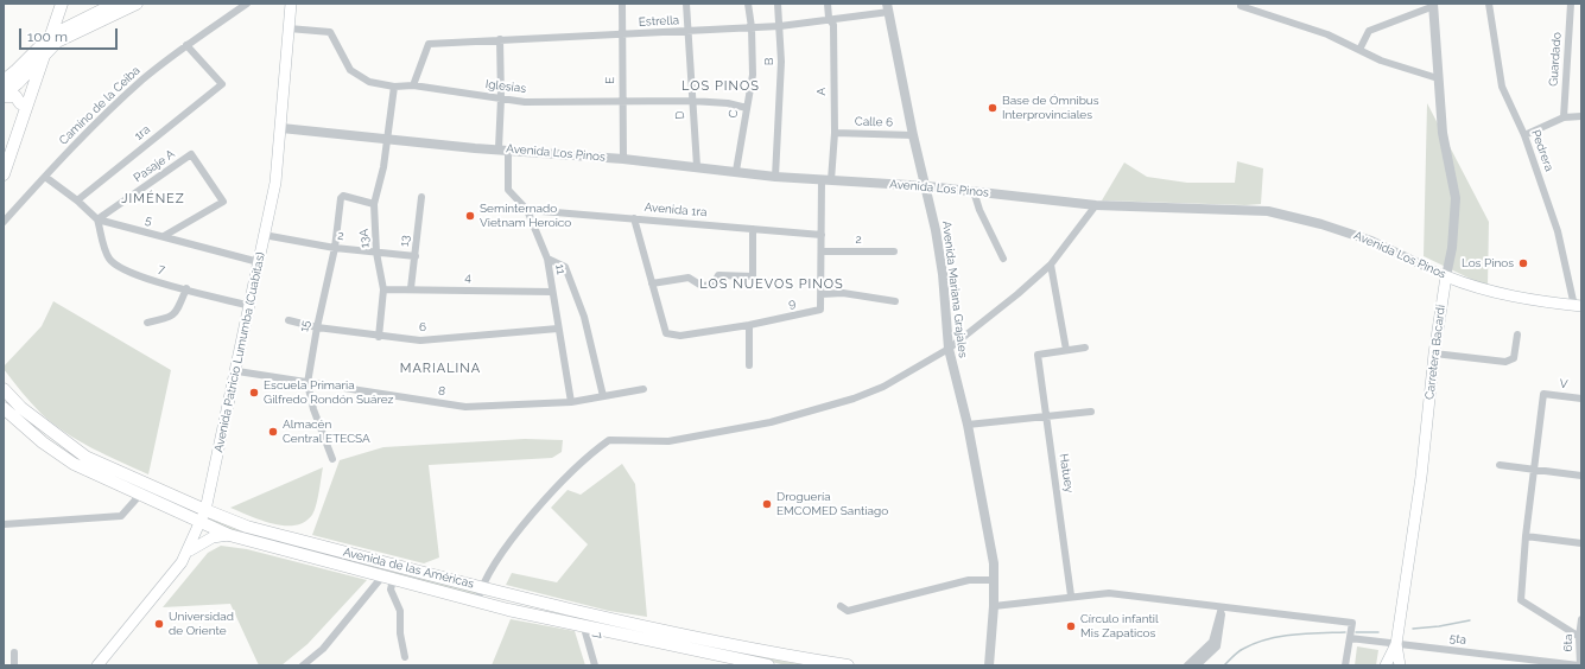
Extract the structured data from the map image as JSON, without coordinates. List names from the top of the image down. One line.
{"streets":{"main road":["Avenida Los Pinos","Avenida Patricio Lumumba (Cuabitas)","Carretera Bacardí","Avenida de las Américas"],"street":["Estrella","Guardado","B","E","Iglesias","A","Camino de la Ceiba","C","D","Calle 6","1ra","Pedrera","Pasaje A","Avenida 1ra","5","2","13A","13","7","11","4","Avenida Mariana Grajales","9","15","6","V","8","Hatuey","5ta","6ta"]},"crossings":[["Estrella","B"],["Estrella","E"],["Estrella","Iglesias"],["Estrella","A"],["Estrella","C"],["Estrella","D"],["Estrella","Avenida Mariana Grajales"],["B","Avenida Los Pinos"],["E","Iglesias"],["E","Avenida Los Pinos"],["Iglesias","C"],["Iglesias","D"],["Iglesias","Avenida Patricio Lumumba (Cuabitas)"],["A","Calle 6"],["A","Avenida Los Pinos"],["A","9"],["Camino de la Ceiba","1ra"],["Camino de la Ceiba","5"],["C","Avenida Los Pinos"],["D","Avenida Los Pinos"],["Calle 6","Avenida Mariana Grajales"],["1ra","5"],["Pedrera","Avenida Los Pinos"],["Avenida Los Pinos","13A"],["Avenida Los Pinos","11"],["Avenida Los Pinos","Avenida Mariana Grajales"],["Avenida Los Pinos","9"],["Avenida Los Pinos","Avenida Patricio Lumumba (Cuabitas)"],["Avenida Los Pinos","Carretera Bacardí"],["Pasaje A","5"],["Pasaje A","7"],["Avenida 1ra","11"],["Avenida 1ra","9"],["5","7"],["5","Avenida Patricio Lumumba (Cuabitas)"],["2","13A"],["2","13"],["2","9"],["2","15"],["2","Avenida Patricio Lumumba (Cuabitas)"],["13A","4"],["13A","15"],["13A","6"],["13","4"],["7","Avenida Patricio Lumumba (Cuabitas)"],["7","Avenida de las Américas"],["11","4"],["11","6"],["11","8"],["15","6"],["15","8"],["Avenida Patricio Lumumba (Cuabitas)","8"],["Avenida Patricio Lumumba (Cuabitas)","Avenida de las Américas"],["Carretera Bacardí","5ta"],["5ta","6ta"]],"districts":["LOS PINOS","JIMÉNEZ","LOS NUEVOS PINOS","MARIALINA"],"places":["Base de Ómnibus Interprovinciales","Seminternado Vietnam Heroico","Los Pinos","Escuela Primaria Gilfredo Rondón Suárez","Almacén Central ETECSA","Droguería EMCOMED Santiago","Universidad de Oriente","Círculo infantil Mis Zapaticos"],"scale_bar":"100 m"}
